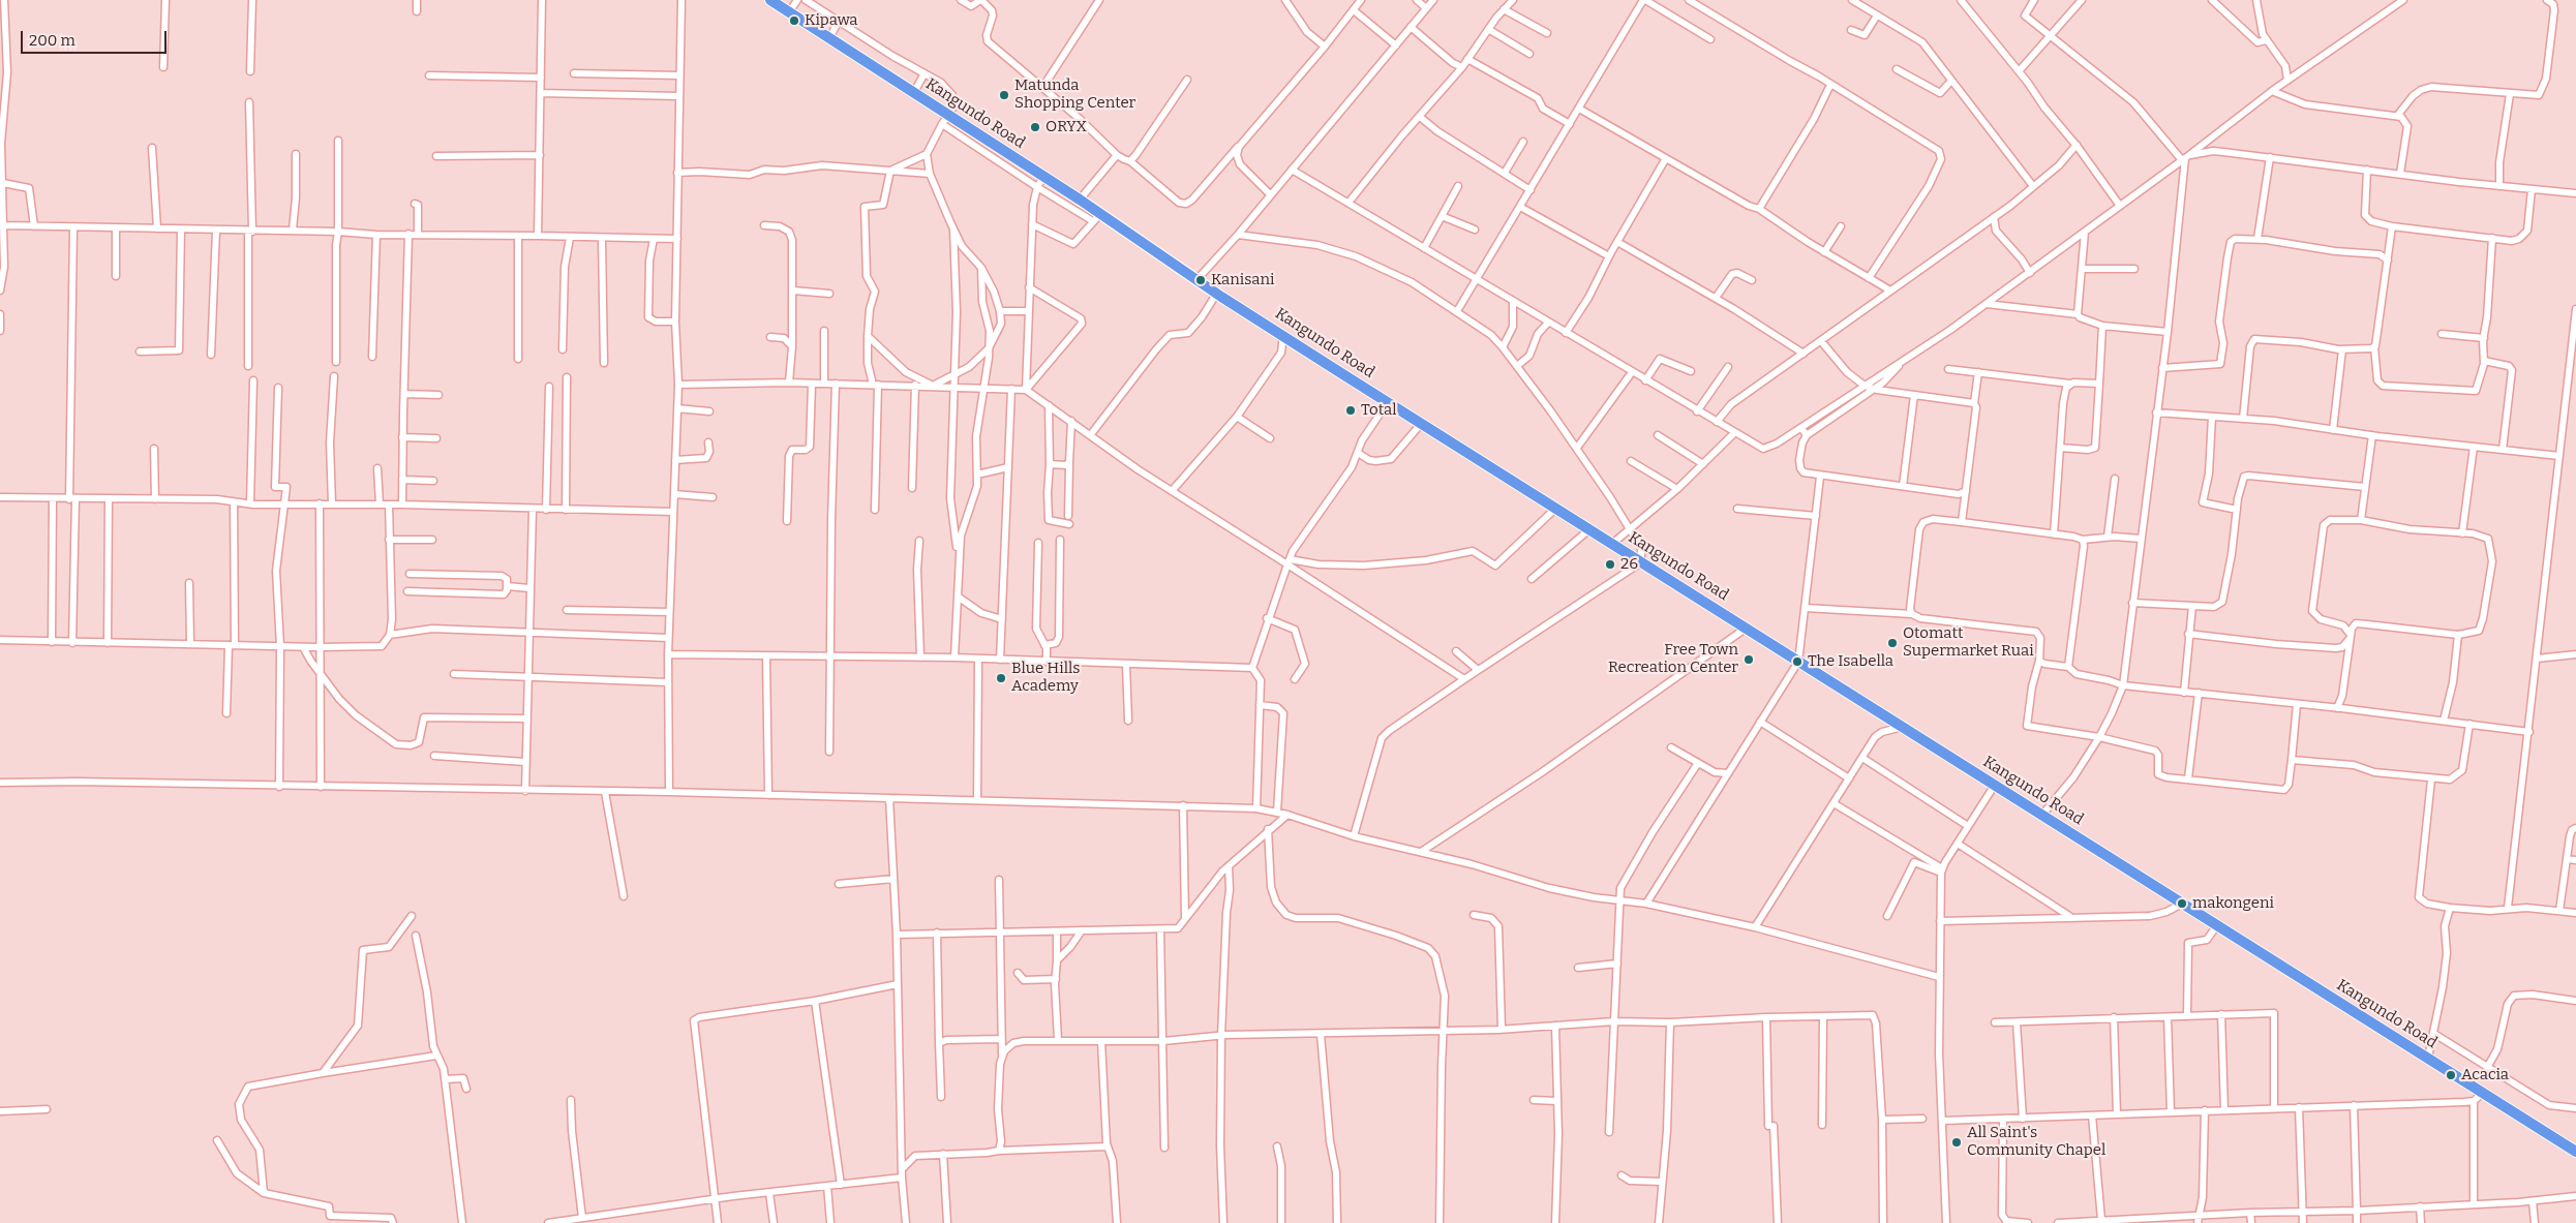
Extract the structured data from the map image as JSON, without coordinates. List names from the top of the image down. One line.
{"streets":{"highway":["Kangundo Road"]},"places":["Kipawa","Matunda Shopping Center","ORYX","Kanisani","Total","26","Otomatt Supermarket Ruai","Free Town Recreation Center","The Isabella","Blue Hills Academy","makongeni","Acacia","All Saint's Community Chapel"],"scale_bar":"200 m"}
